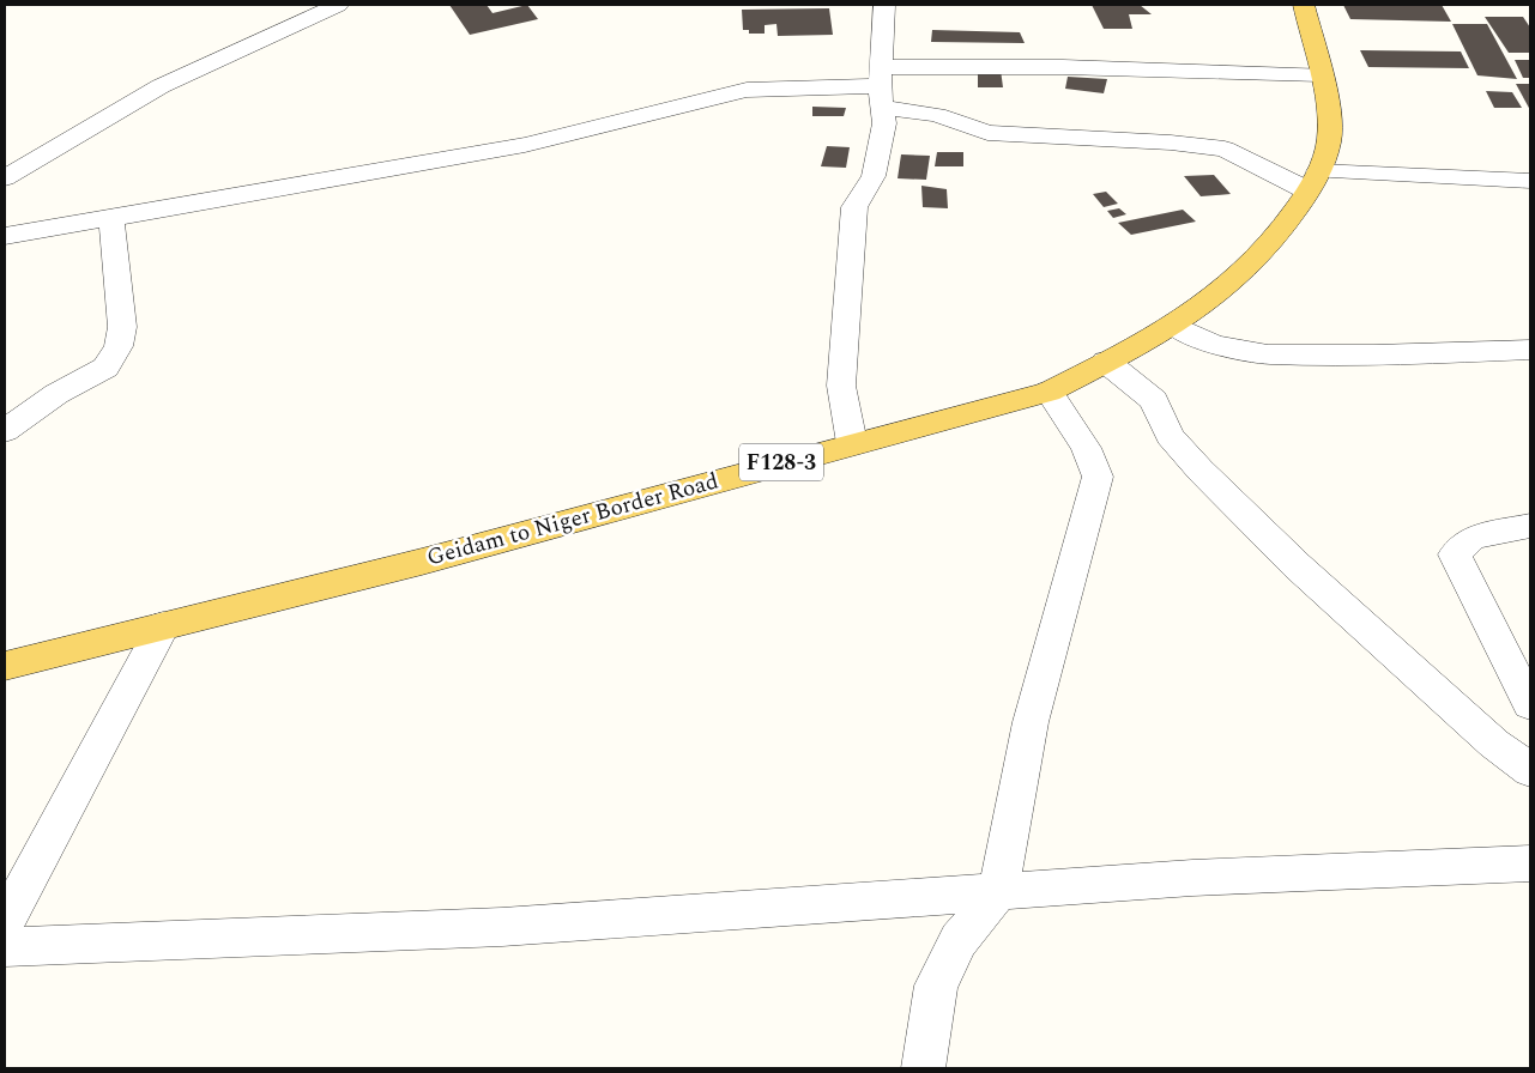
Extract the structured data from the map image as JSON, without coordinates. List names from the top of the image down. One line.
{"streets":{"main road":["F128-3","Geidam to Niger Border Road"]}}
